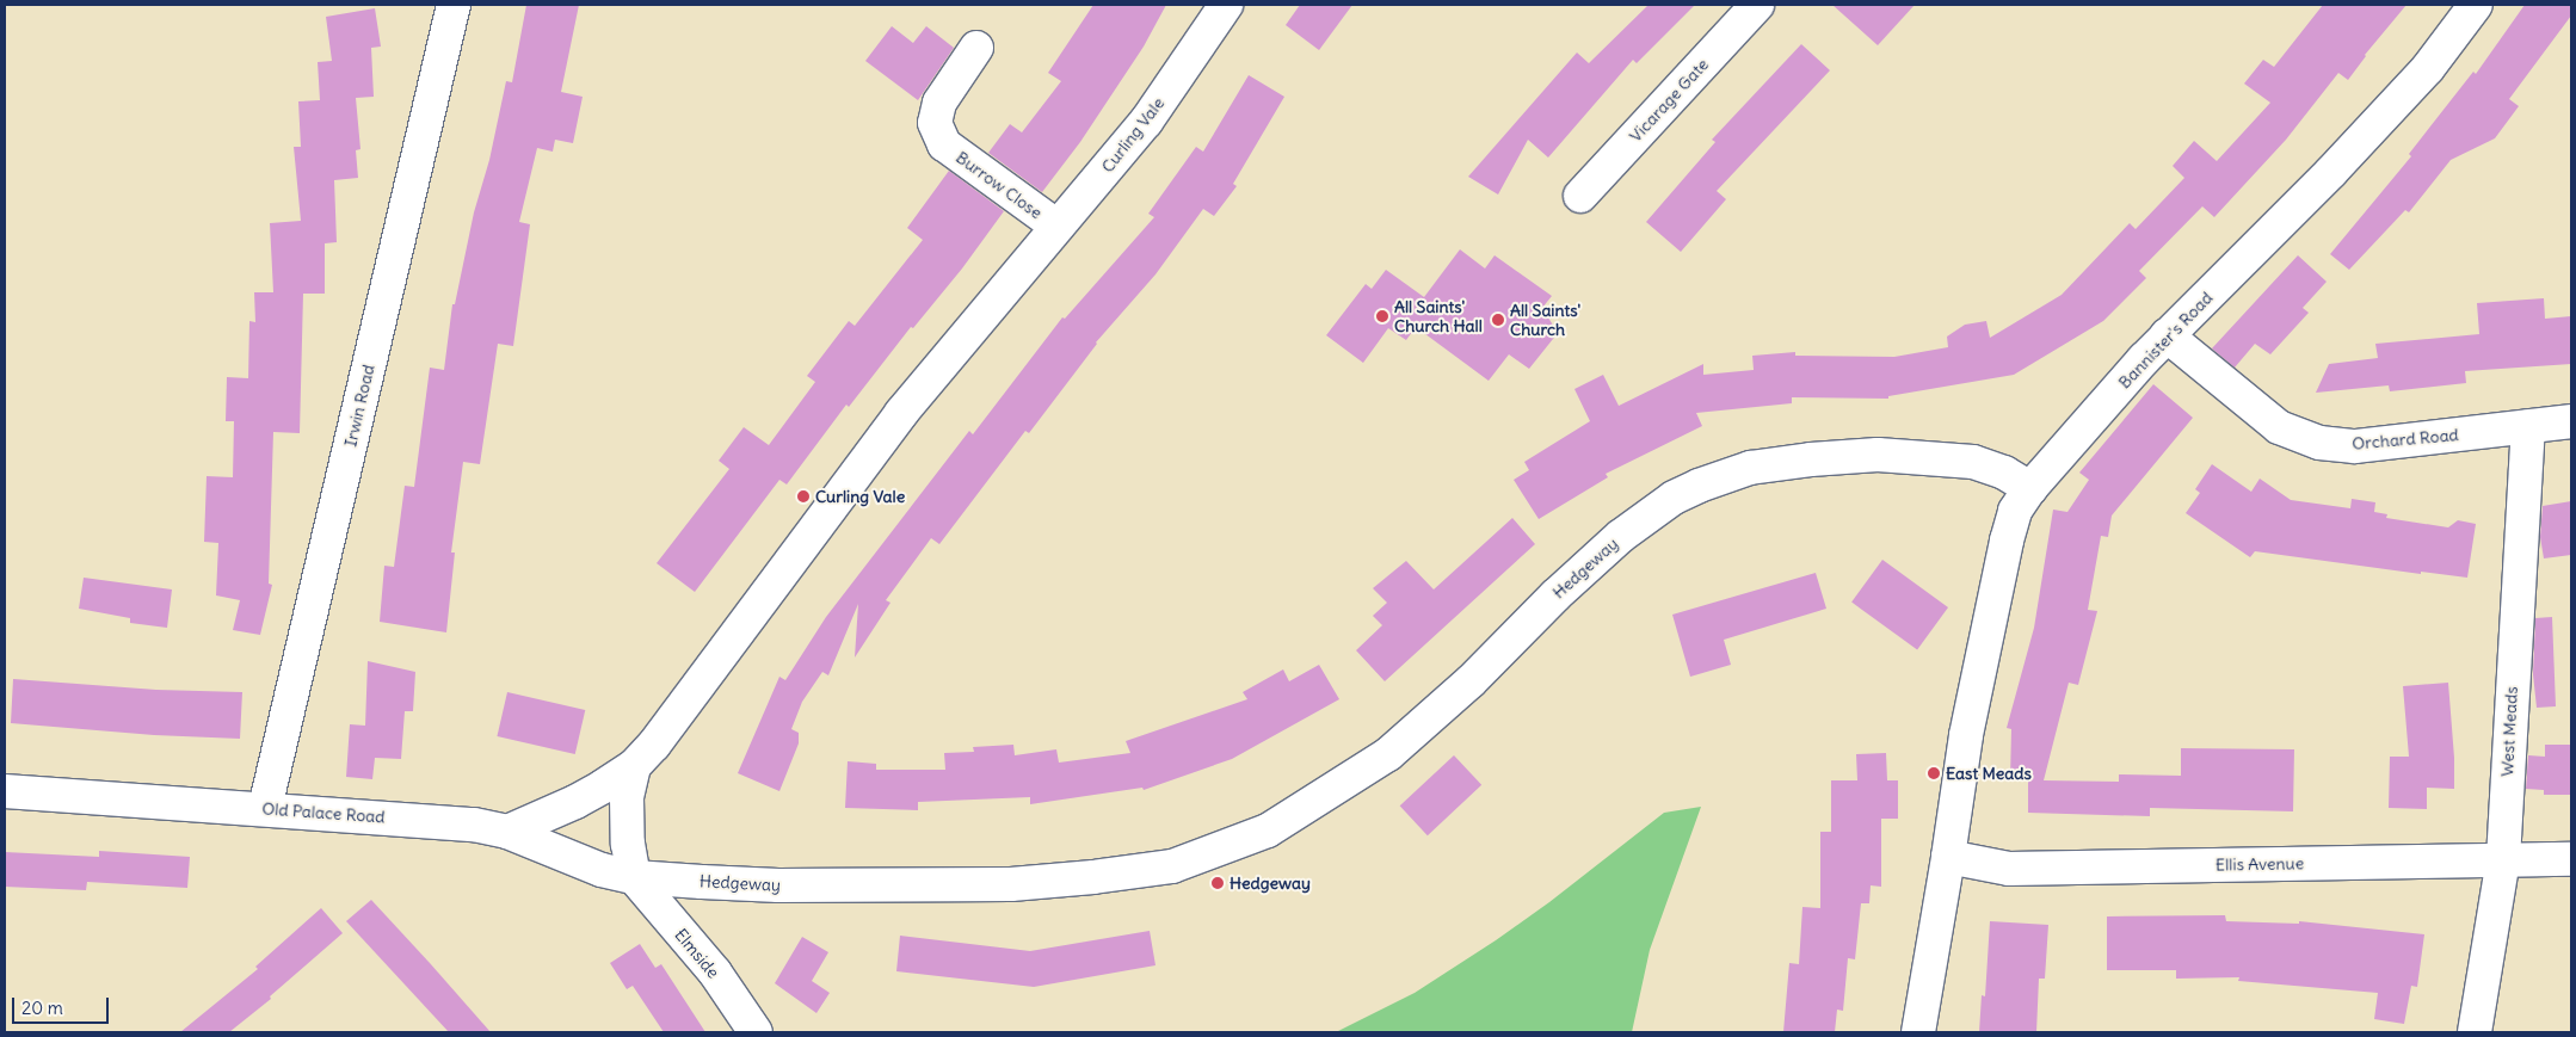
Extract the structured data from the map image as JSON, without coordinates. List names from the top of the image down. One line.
{"streets":{"street":["Vicarage Gate","Curling Vale","Burrow Close","Bannister's Road","Irwin Road","Orchard Road","Hedgeway","West Meads","Old Palace Road","Ellis Avenue","Elmside"]},"crossings":[["Curling Vale","Burrow Close"],["Curling Vale","Hedgeway"],["Curling Vale","Old Palace Road"],["Curling Vale","Elmside"],["Bannister's Road","Orchard Road"],["Bannister's Road","Hedgeway"],["Bannister's Road","Ellis Avenue"],["Irwin Road","Old Palace Road"],["Orchard Road","West Meads"],["Hedgeway","Old Palace Road"],["Hedgeway","Elmside"],["West Meads","Ellis Avenue"],["Old Palace Road","Elmside"]],"places":["All Saints' Church Hall","All Saints' Church","Curling Vale","East Meads","Hedgeway"],"scale_bar":"20 m"}
